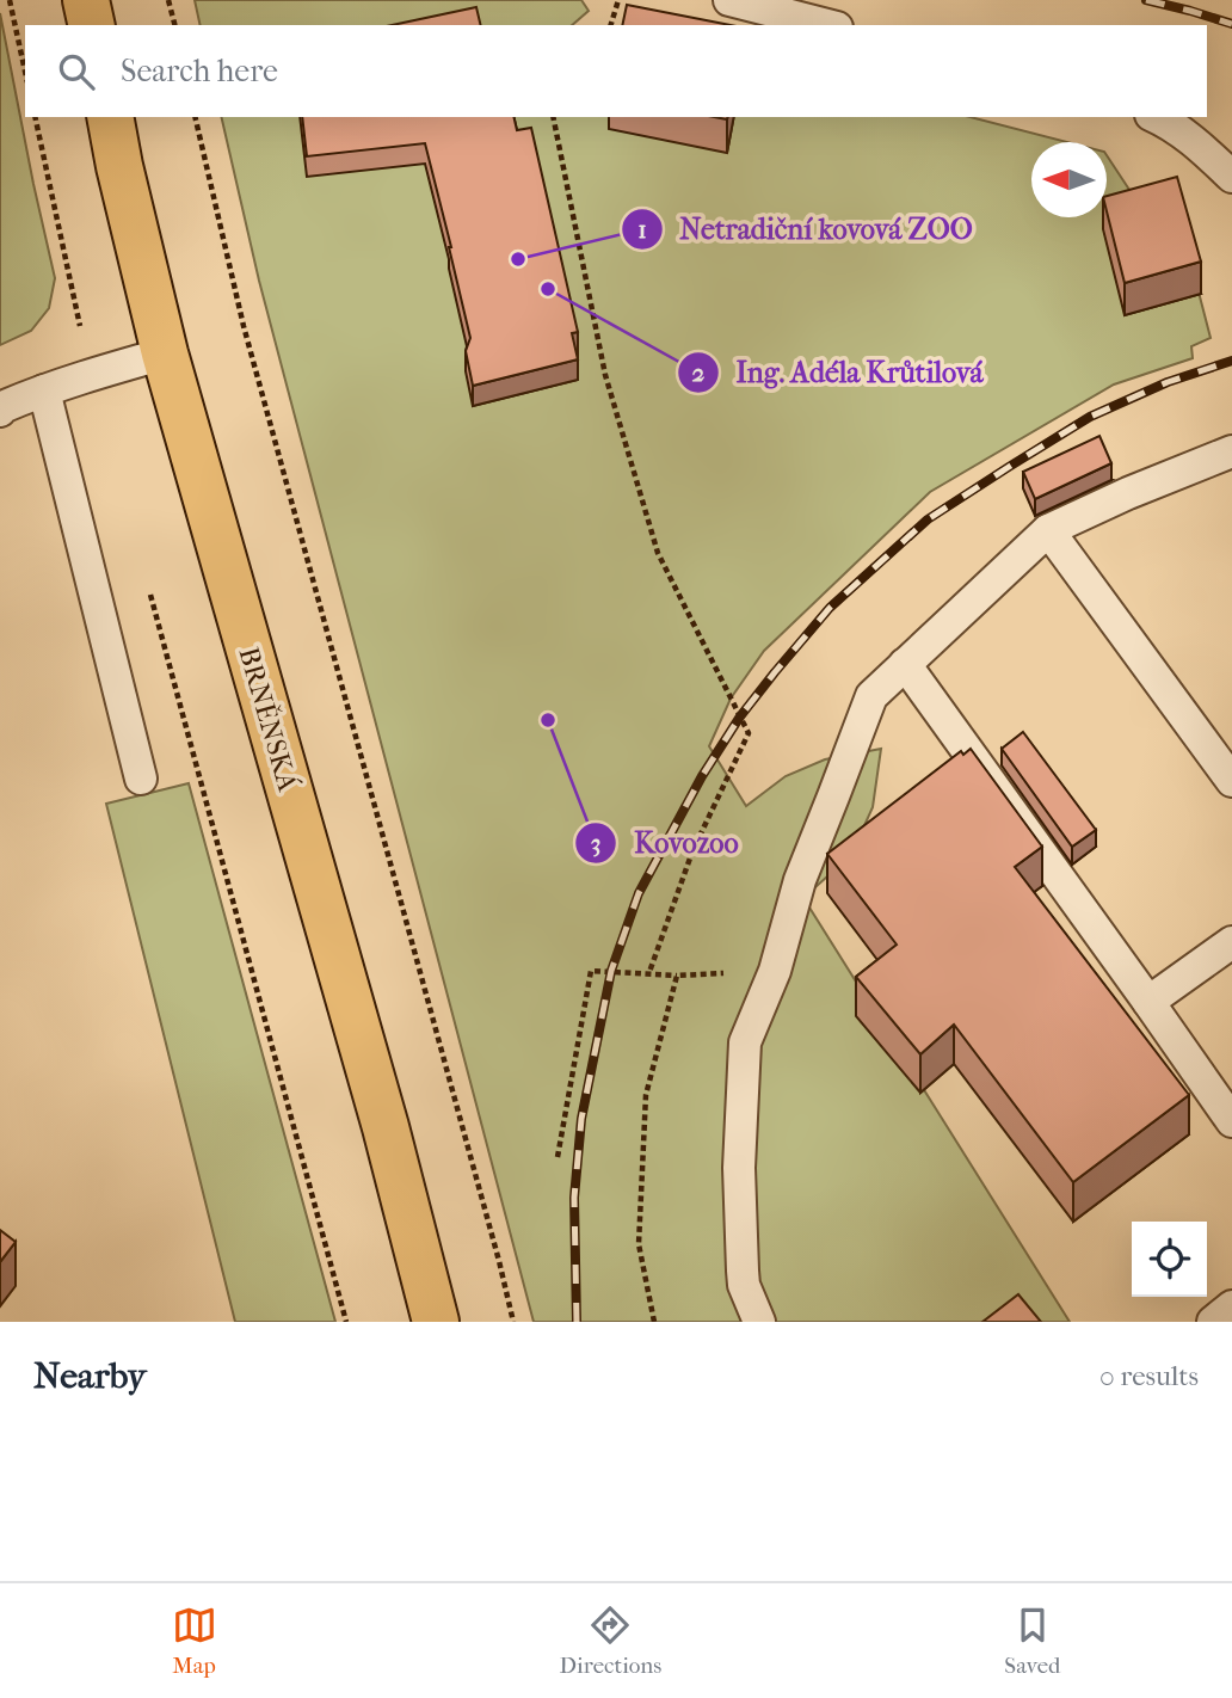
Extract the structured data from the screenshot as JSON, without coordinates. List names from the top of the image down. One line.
{"streets":{"main road":["BRNĚNSKÁ"]},"places":["Netradiční kovová ZOO","Ing. Adéla Krůtilová","Kovozoo"],"north":"left","page":{"search":"Search here","heading":["Nearby","0 results"],"nav":["Map","Directions","Saved"]}}
